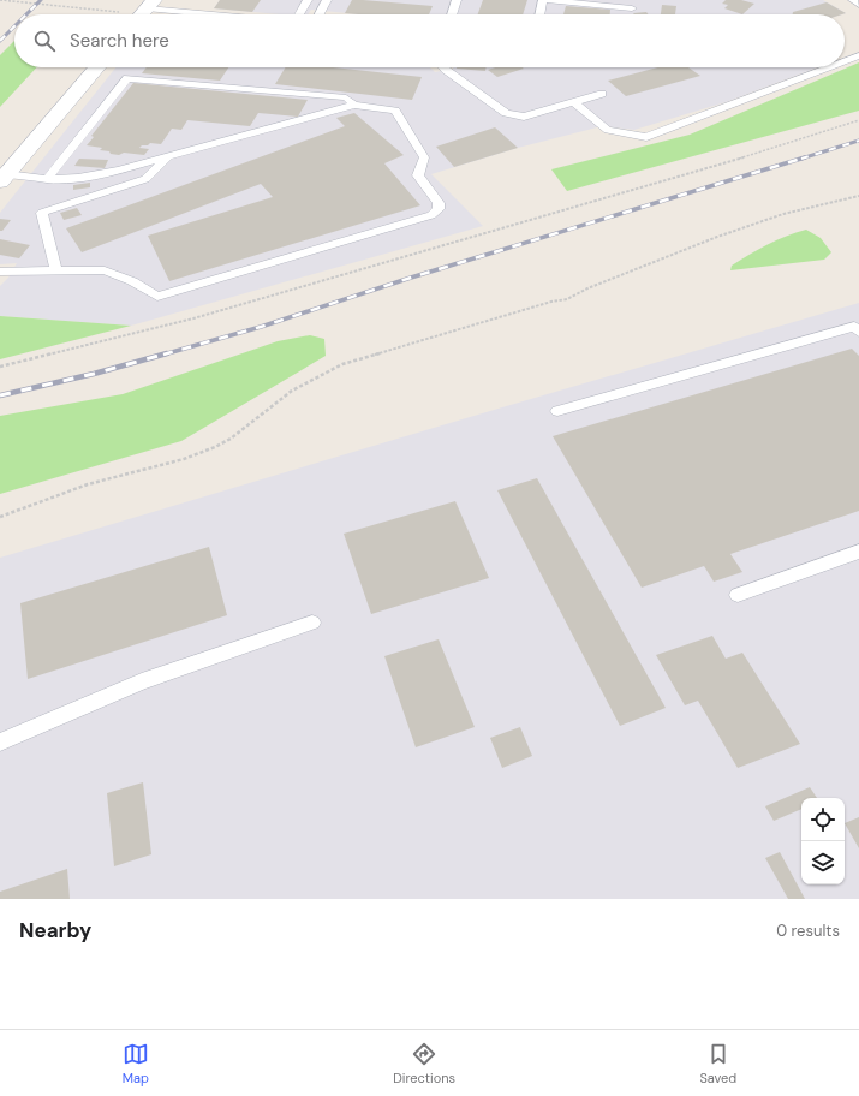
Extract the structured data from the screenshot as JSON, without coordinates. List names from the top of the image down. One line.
{"page":{"search":"Search here","heading":["Nearby","0 results"],"nav":["Map","Directions","Saved"]}}
